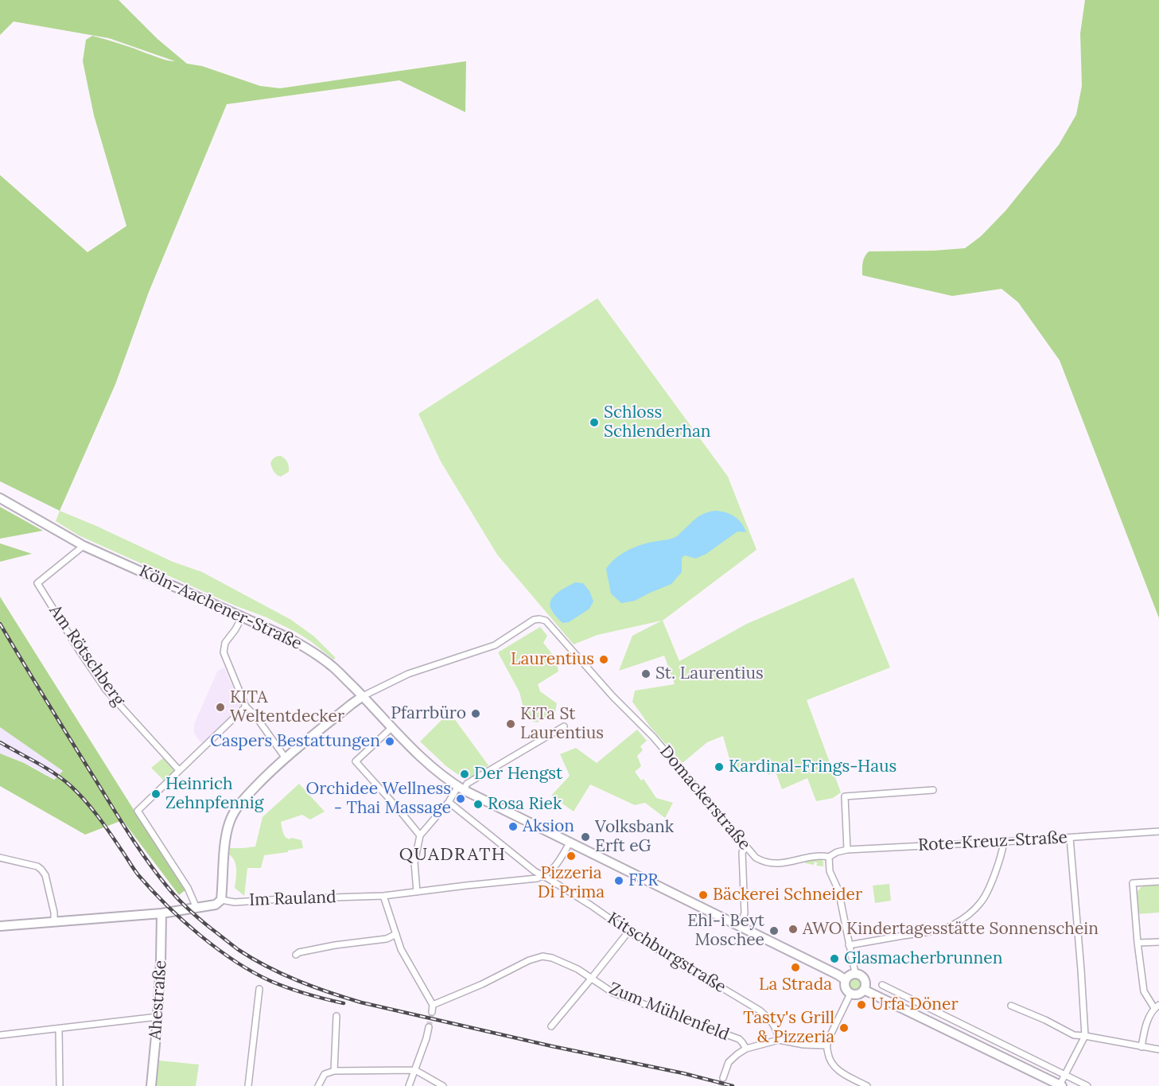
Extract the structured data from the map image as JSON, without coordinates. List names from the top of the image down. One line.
{"streets":{"main road":["Köln-Aachener-Straße","Im Rauland","Ahestraße"],"street":["Am Rötschberg","Domackerstraße","Rote-Kreuz-Straße","Kitschburgstraße","Zum Mühlenfeld"]},"crossings":[["Köln-Aachener-Straße","Am Rötschberg"],["Köln-Aachener-Straße","Domackerstraße"],["Domackerstraße","Rote-Kreuz-Straße"],["Im Rauland","Kitschburgstraße"],["Im Rauland","Ahestraße"]],"districts":["QUADRATH"],"places":["Schloss Schlenderhan","Laurentius","St. Laurentius","KITA Weltentdecker","Pfarrbüro","KiTa St Laurentius","Caspers Bestattungen","Kardinal-Frings-Haus","Der Hengst","Heinrich Zehnpfennig","Orchidee Wellness - Thai Massage","Rosa Riek","Aksion","Volksbank Erft eG","Pizzeria Di Prima","FPR","Bäckerei Schneider","AWO Kindertagesstätte Sonnenschein","Ehl-i Beyt Moschee","Glasmacherbrunnen","La Strada","Urfa Döner","Tasty's Grill & Pizzeria"]}
